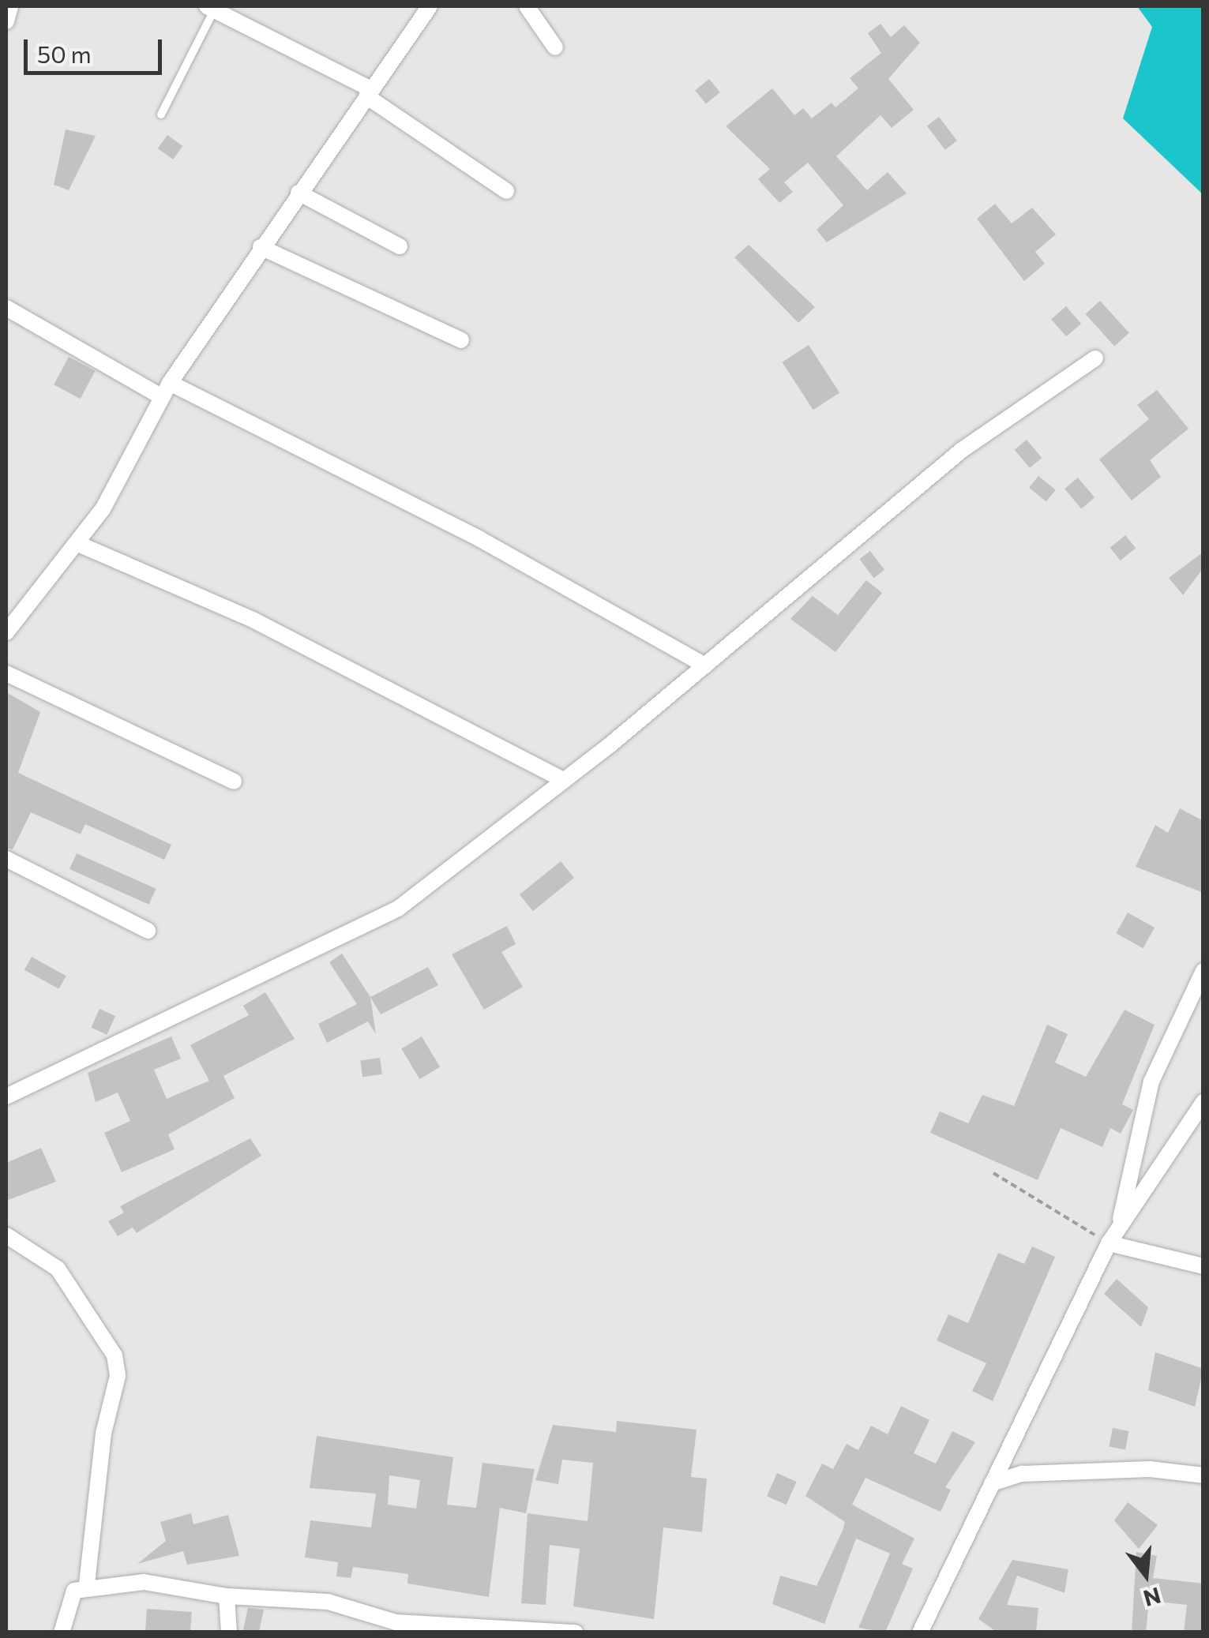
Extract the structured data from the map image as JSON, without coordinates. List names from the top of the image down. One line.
{"scale_bar":"50 m","north":"bottom"}
